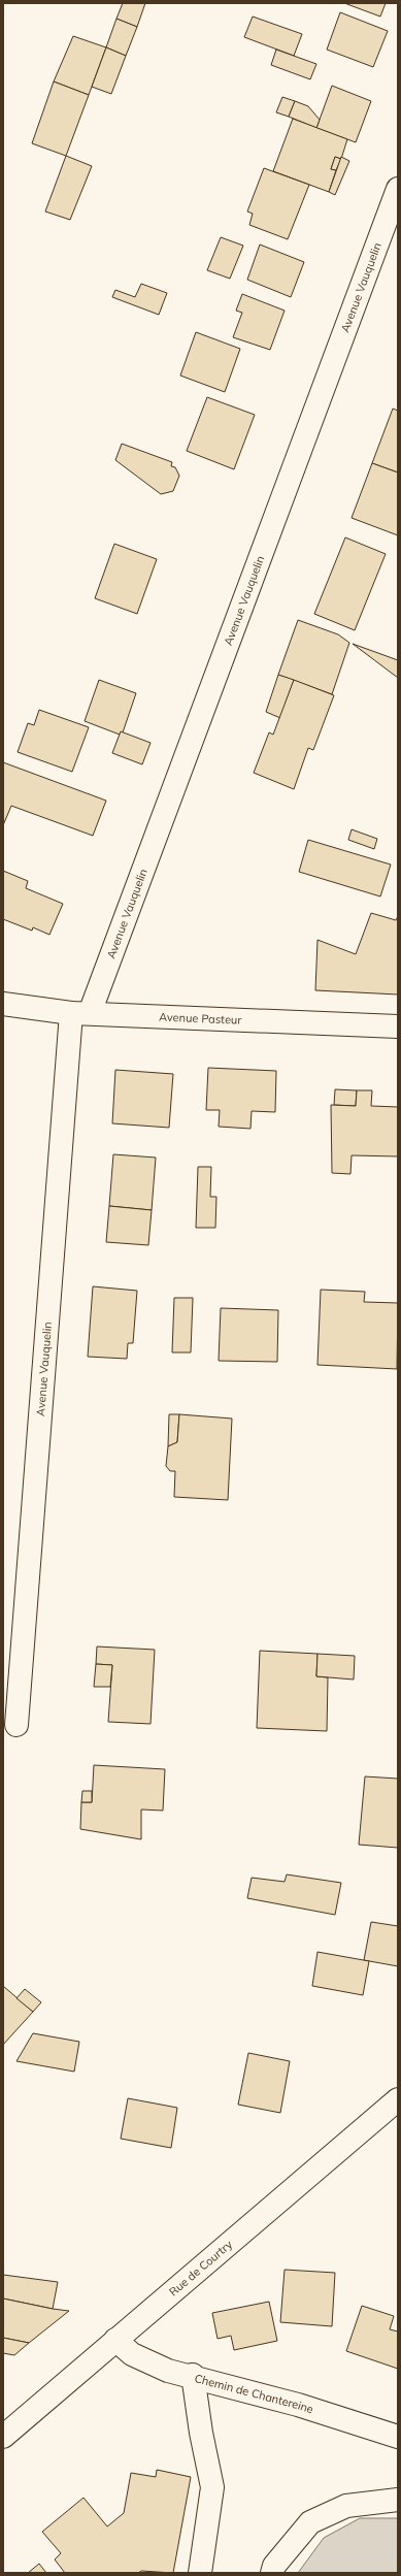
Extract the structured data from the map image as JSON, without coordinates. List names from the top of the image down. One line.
{"streets":{"street":["Avenue Vauquelin","Avenue Pasteur","Rue de Courtry","Chemin de Chantereine"]},"crossings":[["Avenue Vauquelin","Avenue Pasteur"],["Rue de Courtry","Chemin de Chantereine"]]}
